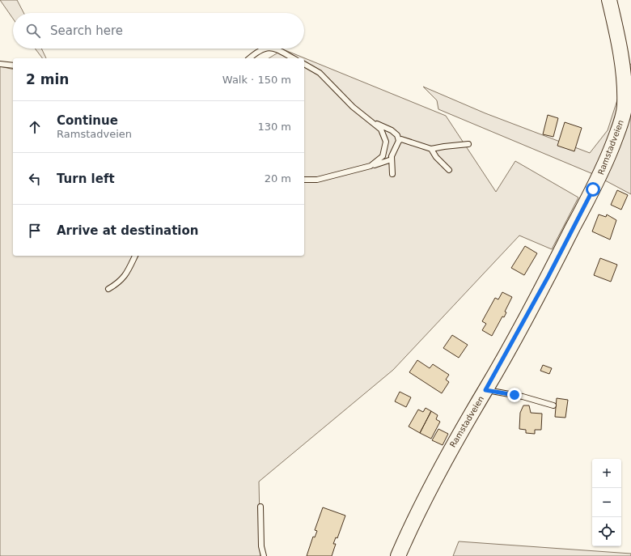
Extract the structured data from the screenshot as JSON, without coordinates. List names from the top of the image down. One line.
{"streets":{"street":["Ramstadveien"]},"page":{"search":"Search here","heading":["2 min","Walk · 150 m"],"list":[["Continue","Ramstadveien","130 m"],["Turn left","20 m"],"Arrive at destination"],"map_buttons":["+","−"]}}
